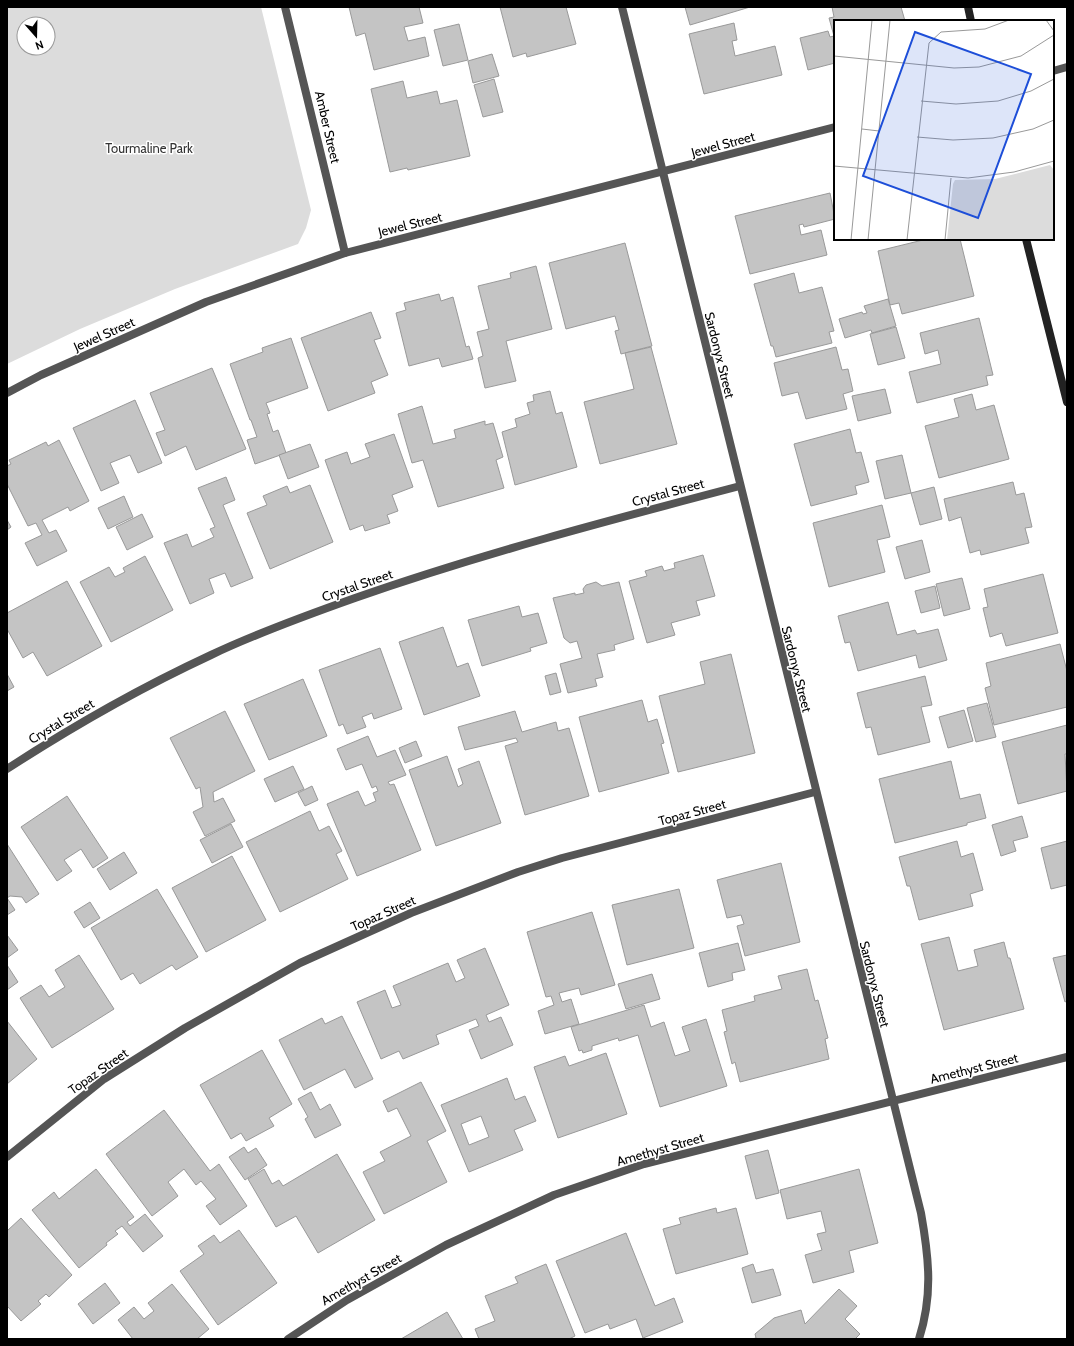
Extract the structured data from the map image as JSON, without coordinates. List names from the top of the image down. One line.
{"streets":{"street":["Amber Street","Jewel Street","Sardonyx Street","Crystal Street","Topaz Street","Amethyst Street"]},"crossings":[["Amber Street","Jewel Street"],["Jewel Street","Sardonyx Street"],["Sardonyx Street","Crystal Street"],["Sardonyx Street","Topaz Street"],["Sardonyx Street","Amethyst Street"]],"parks":["Tourmaline Park"],"north":"bottom"}
